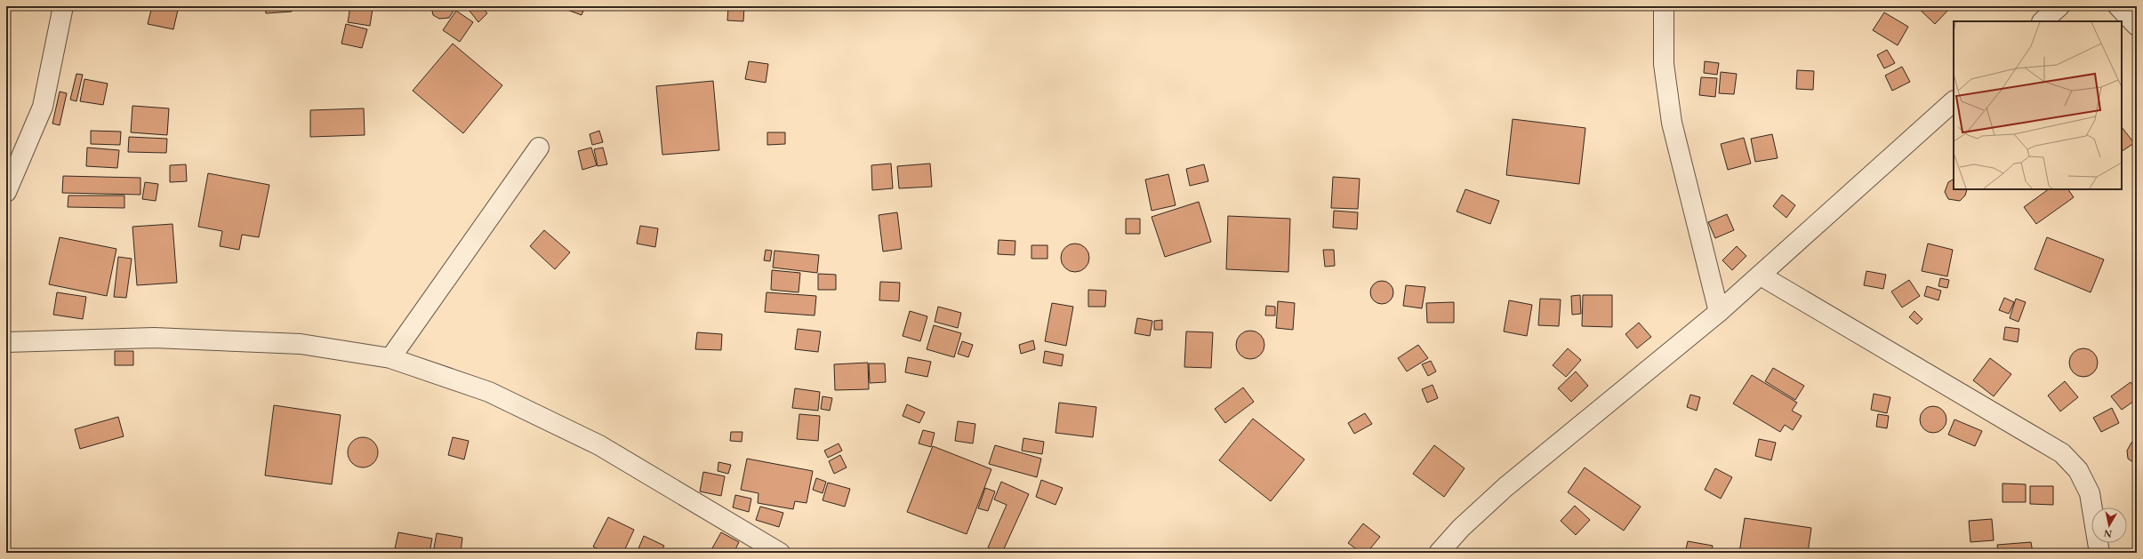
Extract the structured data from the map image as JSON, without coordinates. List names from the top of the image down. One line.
{"north":"bottom"}
